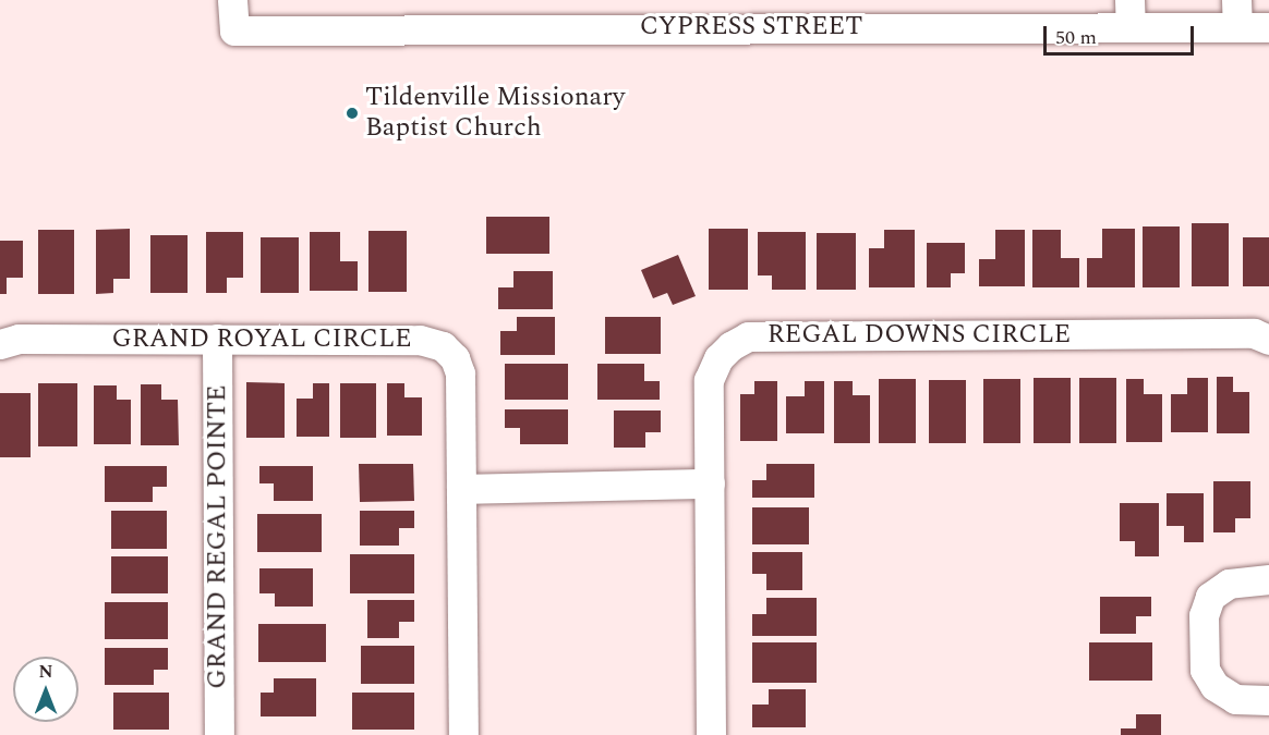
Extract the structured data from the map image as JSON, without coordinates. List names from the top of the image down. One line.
{"streets":{"street":["CYPRESS STREET","REGAL DOWNS CIRCLE","GRAND ROYAL CIRCLE","GRAND REGAL POINTE"]},"crossings":[["GRAND ROYAL CIRCLE","GRAND REGAL POINTE"]],"places":["Tildenville Missionary Baptist Church"],"scale_bar":"50 m","north":"top"}
